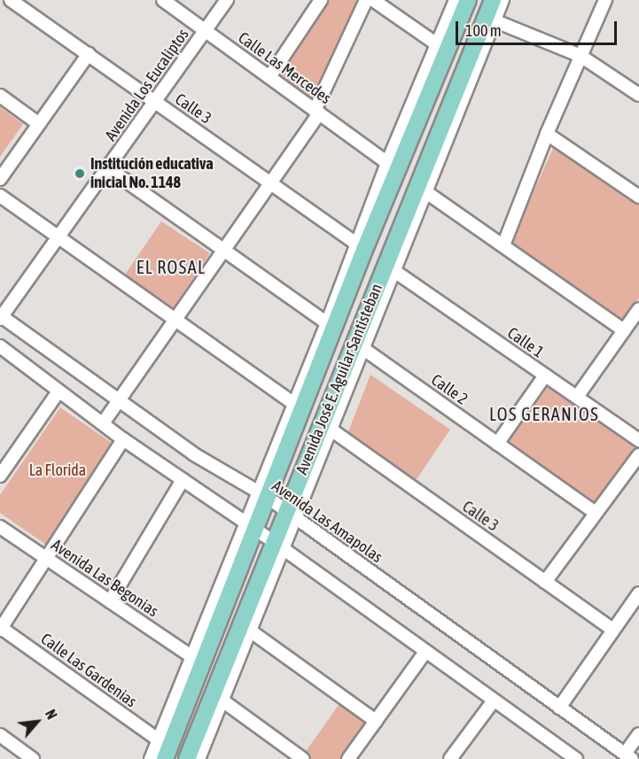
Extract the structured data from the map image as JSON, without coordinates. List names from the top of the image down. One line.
{"streets":{"main road":["Avenida José E. Aguilar Santisteban"],"street":["Calle Las Mercedes","Avenida Los Eucaliptos","Calle 3","Calle 1","Calle 2","Avenida Las Amapolas","Avenida Las Begonias","Calle Las Gardenias"]},"crossings":[["Calle Las Mercedes","Avenida Los Eucaliptos"],["Calle Las Mercedes","Avenida José E. Aguilar Santisteban"],["Avenida Los Eucaliptos","Calle 3"],["Avenida Los Eucaliptos","Avenida Las Amapolas"],["Calle 3","Avenida José E. Aguilar Santisteban"],["Calle 1","Avenida José E. Aguilar Santisteban"],["Avenida José E. Aguilar Santisteban","Calle 2"],["Avenida José E. Aguilar Santisteban","Avenida Las Amapolas"],["Avenida José E. Aguilar Santisteban","Avenida Las Begonias"],["Avenida José E. Aguilar Santisteban","Calle Las Gardenias"]],"districts":["EL ROSAL","LOS GERANIOS"],"parks":["La Florida"],"places":["Institución educativa inicial No. 1148"],"scale_bar":"100 m","north":"top right"}
